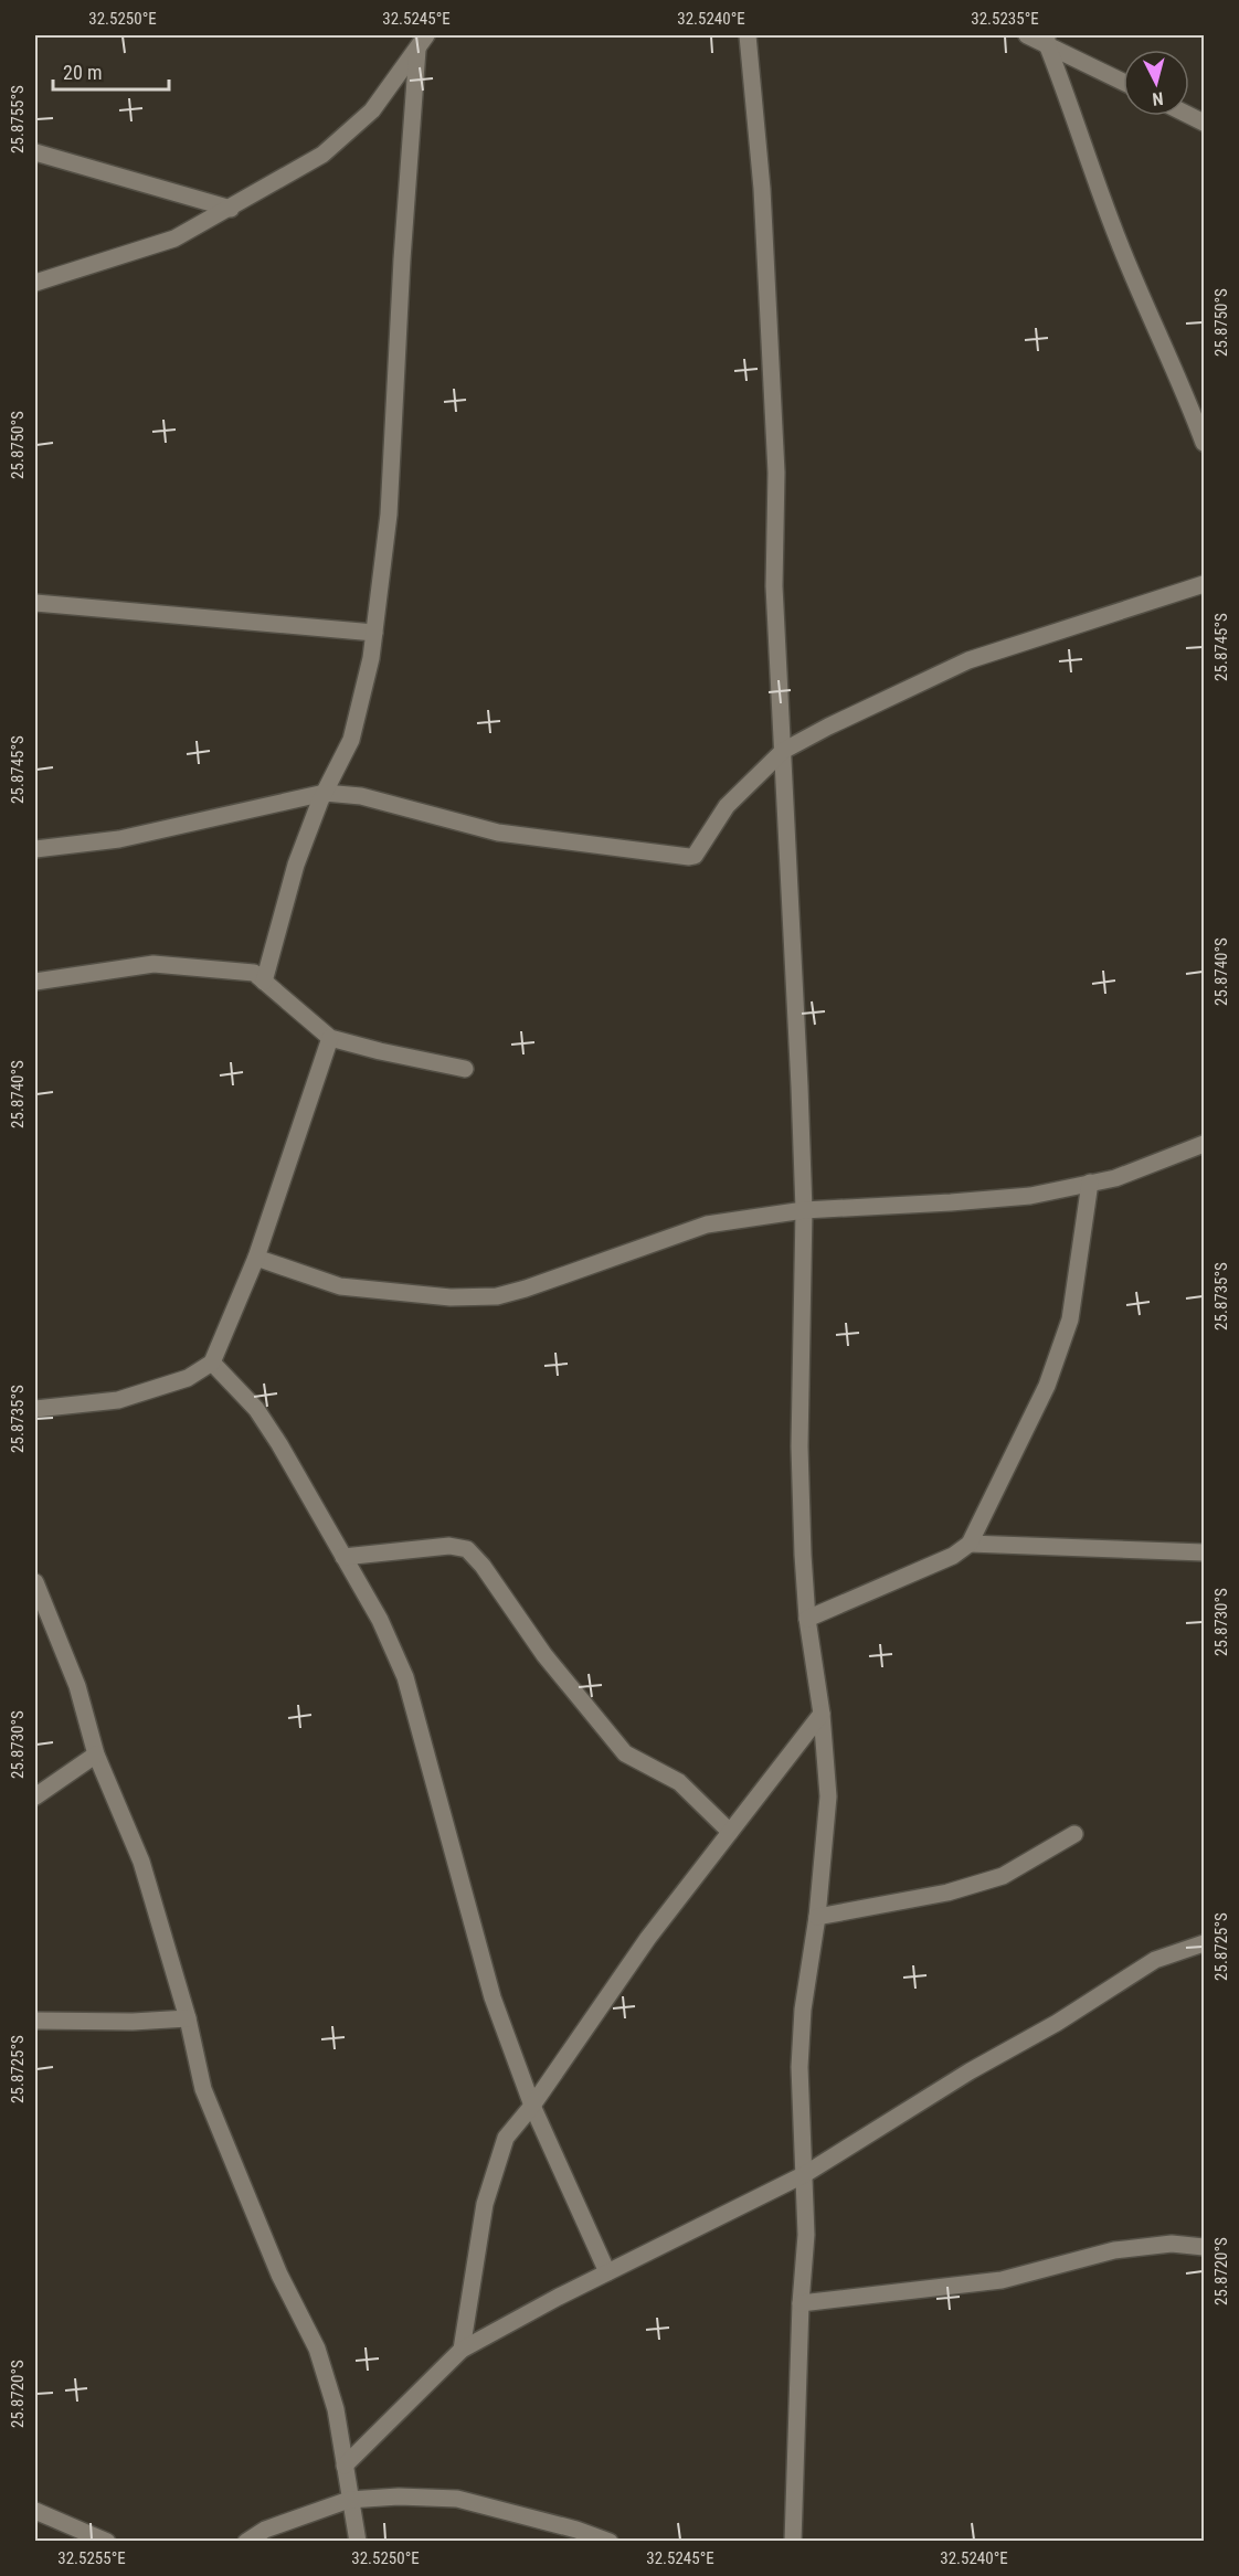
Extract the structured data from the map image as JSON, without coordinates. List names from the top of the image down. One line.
{"scale_bar":"20 m","north":"bottom","coordinates":["32.5250°E","32.5245°E","32.5240°E","32.5235°E","25.8755°S","25.8750°S","25.8745°S","25.8740°S","25.8735°S","25.8730°S","25.8725°S","25.8720°S","32.5255°E"]}
